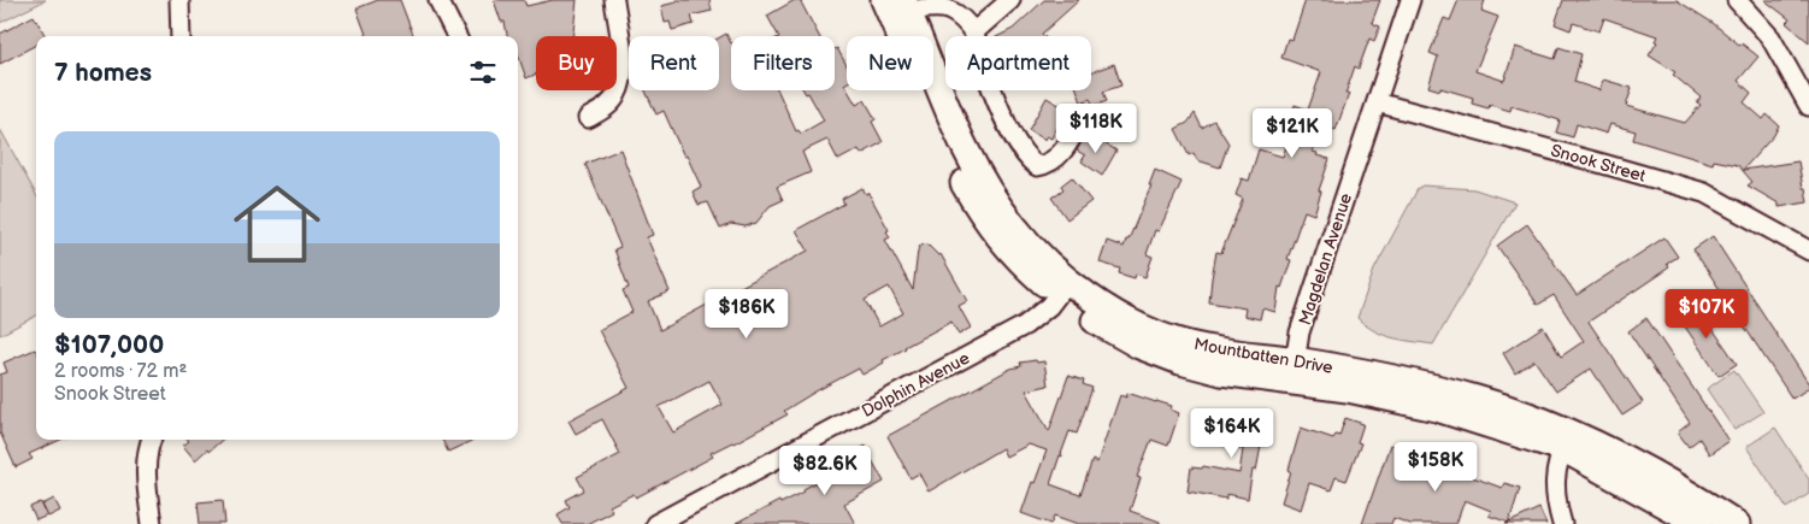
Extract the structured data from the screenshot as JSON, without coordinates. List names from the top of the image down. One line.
{"streets":{"main road":["Mountbatten Drive"],"street":["Snook Street","Magdelan Avenue","Dolphin Avenue"]},"crossings":[["Snook Street","Magdelan Avenue"],["Magdelan Avenue","Mountbatten Drive"],["Mountbatten Drive","Dolphin Avenue"]],"page":{"chip":["Buy","Rent","Filters","New","Apartment"],"heading":"7 homes","price":["$118K","$121K","$186K","$107K","$164K","$158K","$82.6K"],"list":[{"name":"$107,000","note":"2 rooms · 72 m² · Snook Street"}]}}
